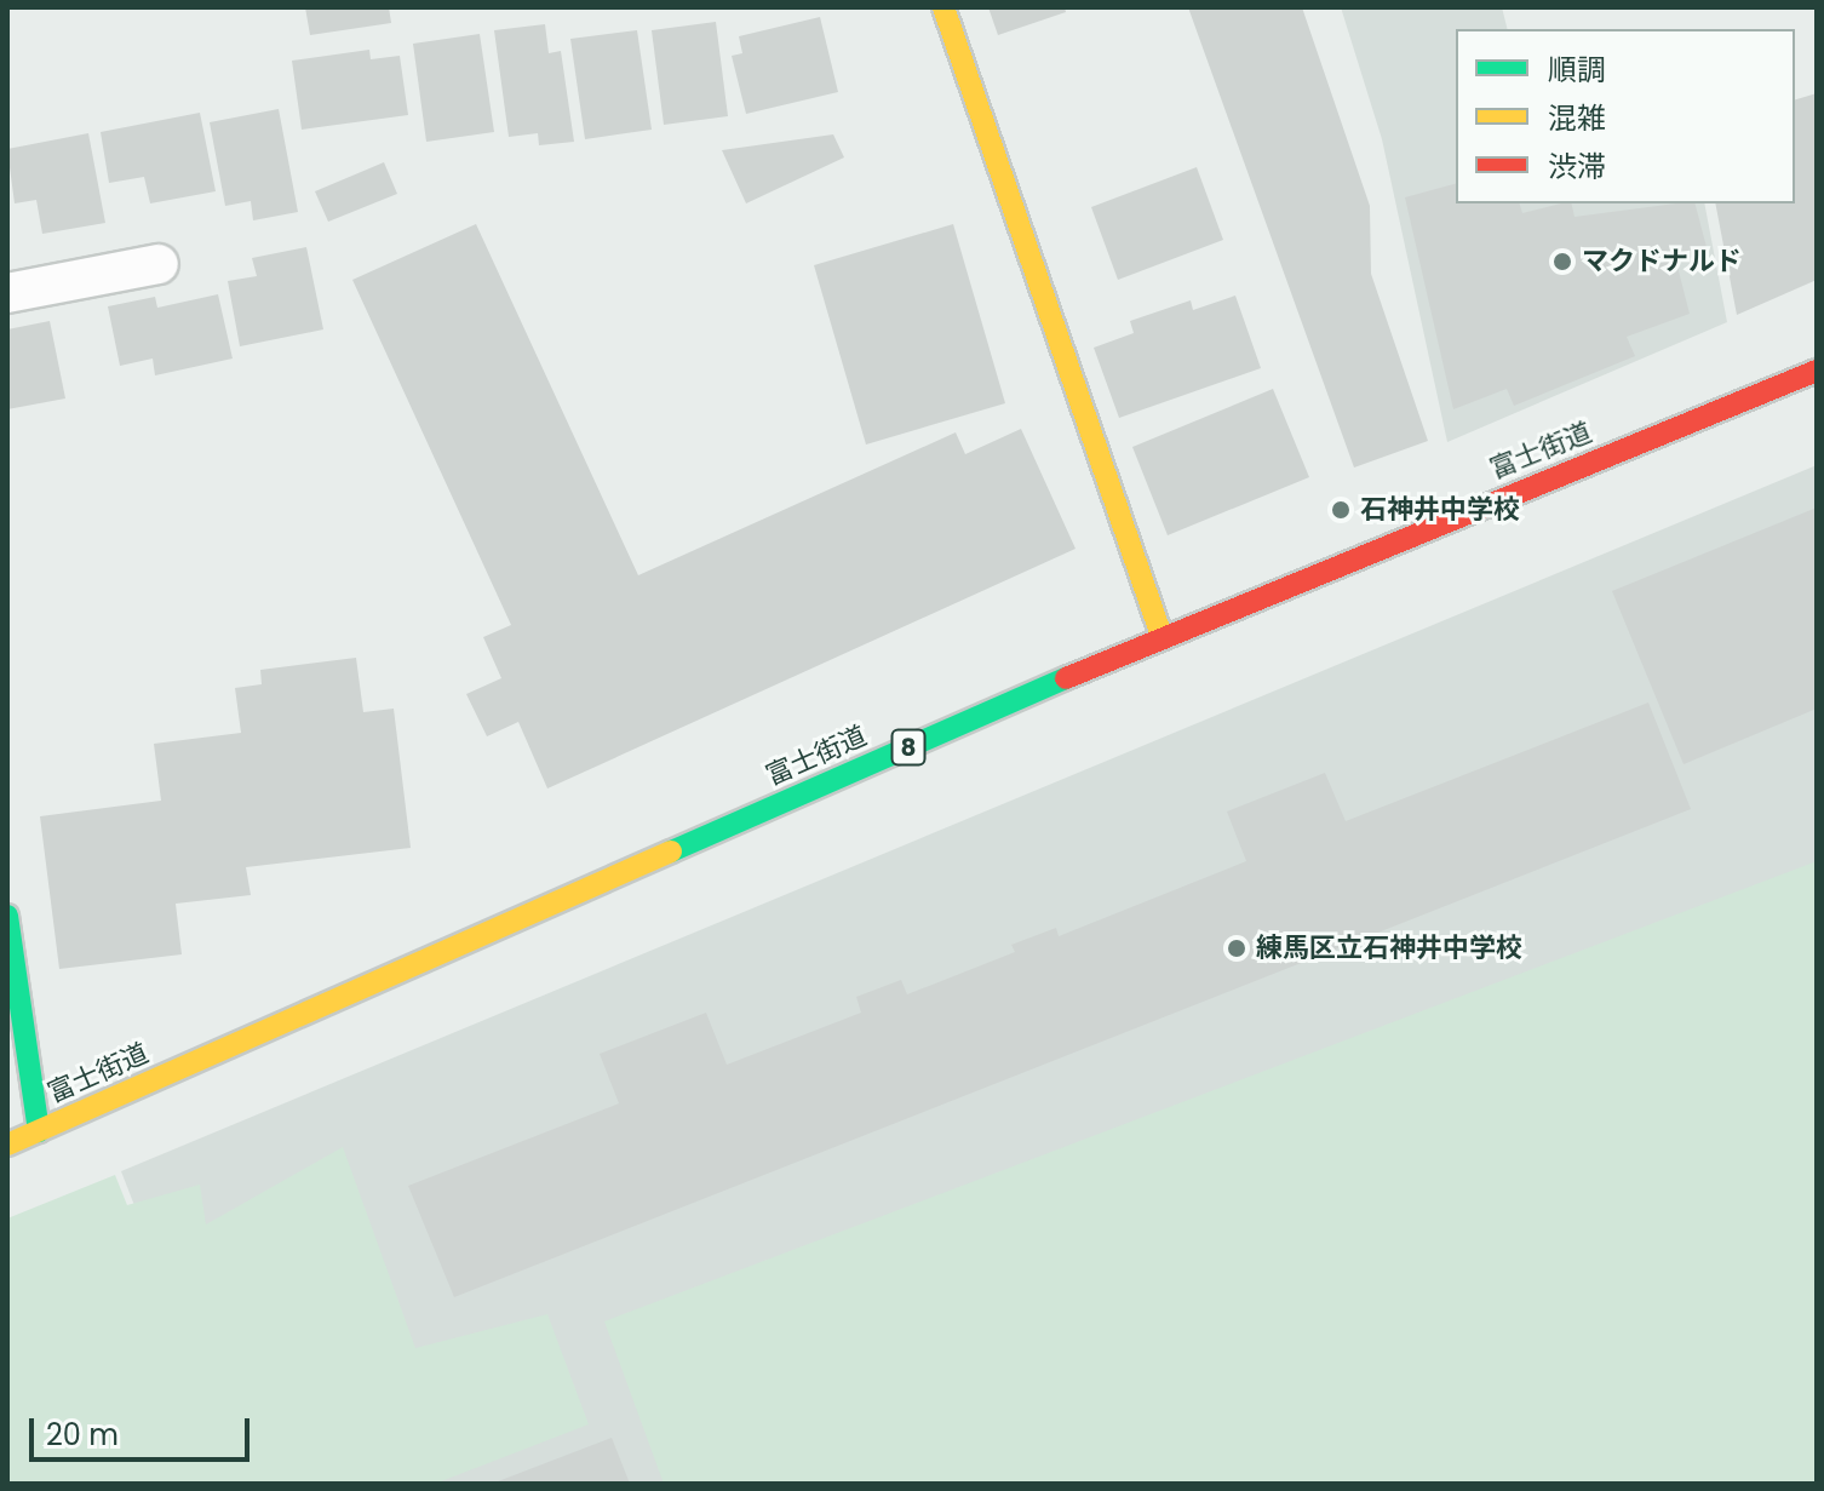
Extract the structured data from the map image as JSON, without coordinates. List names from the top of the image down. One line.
{"streets":{"main road":["富士街道","8"]},"places":["マクドナルド","石神井中学校","練馬区立石神井中学校"],"legend":["順調","混雑","渋滞"],"scale_bar":"20 m"}
